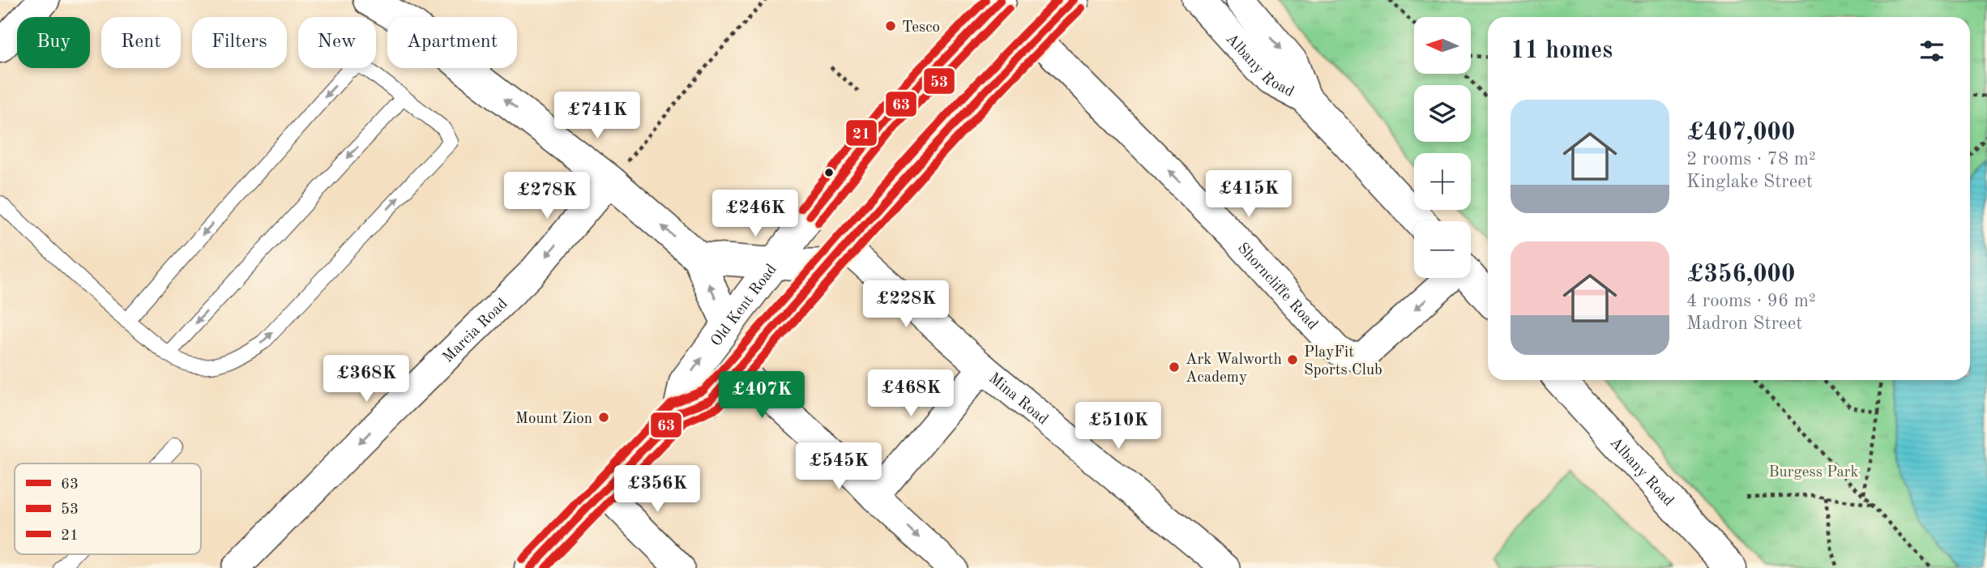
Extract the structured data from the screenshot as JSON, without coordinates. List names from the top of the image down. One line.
{"streets":{"main road":["Albany Road","Old Kent Road"],"street":["Shorncliffe Road","Marcia Road","Mina Road"]},"one_way":["Shorncliffe Road","Marcia Road"],"parks":["Burgess Park"],"places":["Tesco","PlayFit Sports Club","Ark Walworth Academy","Mount Zion"],"lines":["transit line 63","transit line 21","transit line 53"],"legend":["63","53","21"],"north":"left","page":{"map_buttons":["+","−"],"chip":["Buy","Rent","Filters","New","Apartment"],"heading":"11 homes","list":[{"name":"£407,000","note":"2 rooms · 78 m² · Kinglake Street"},{"name":"£356,000","note":"4 rooms · 96 m² · Madron Street"}],"price":["£741K","£415K","£278K","£246K","£228K","£368K","£468K","£407K","£510K","£545K","£356K"]}}
